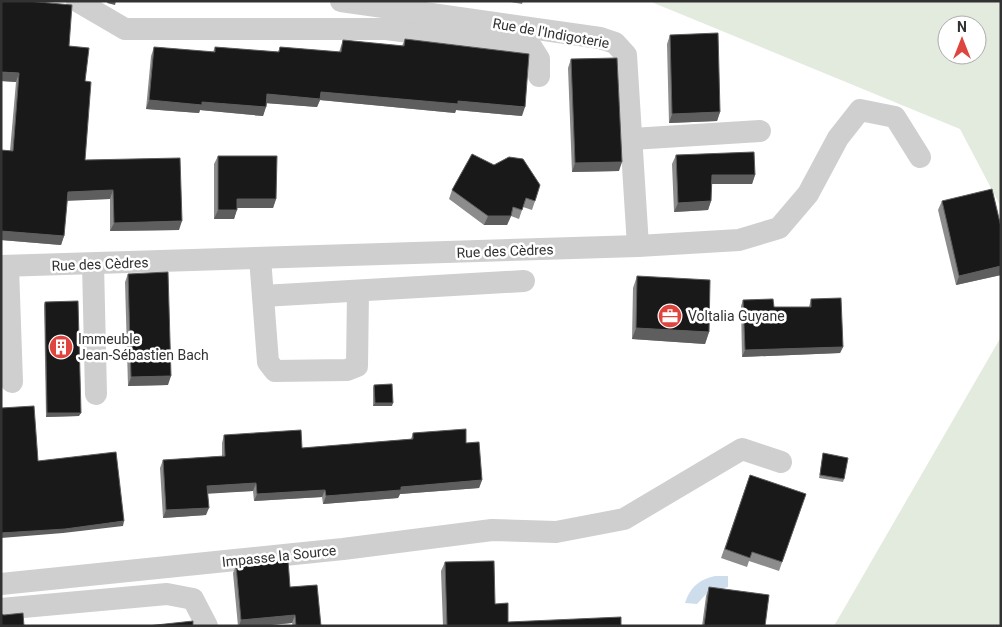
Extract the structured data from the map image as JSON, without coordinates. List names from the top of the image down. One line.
{"streets":{"street":["Rue de l'Indigoterie","Rue des Cèdres","Impasse la Source"]},"crossings":[["Rue de l'Indigoterie","Rue des Cèdres"]],"places":{"office":["Voltalia Guyane"],"building":["Immeuble Jean-Sébastien Bach"]},"north":"top"}
